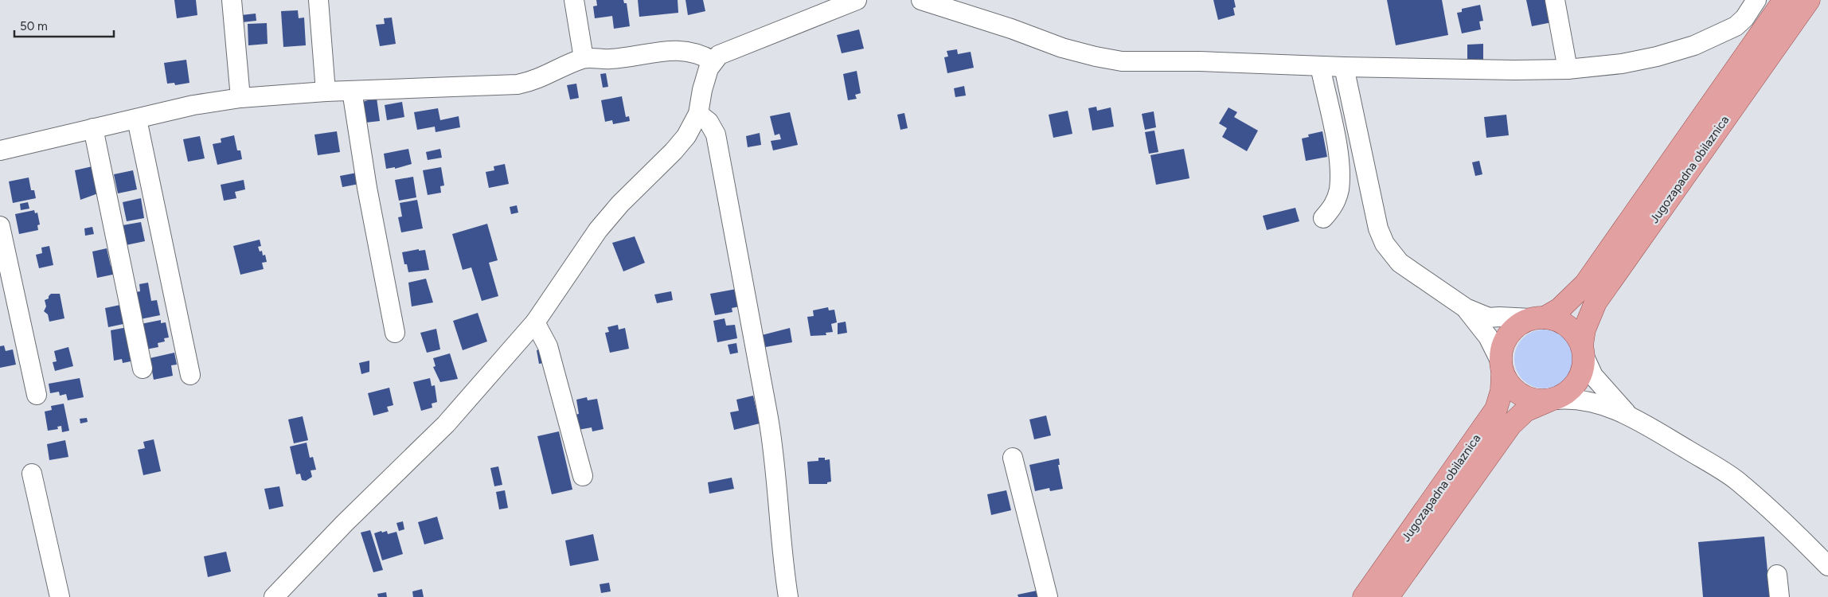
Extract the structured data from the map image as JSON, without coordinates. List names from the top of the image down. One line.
{"streets":{"main road":["Jugozapadna obilaznica"]},"scale_bar":"50 m"}
